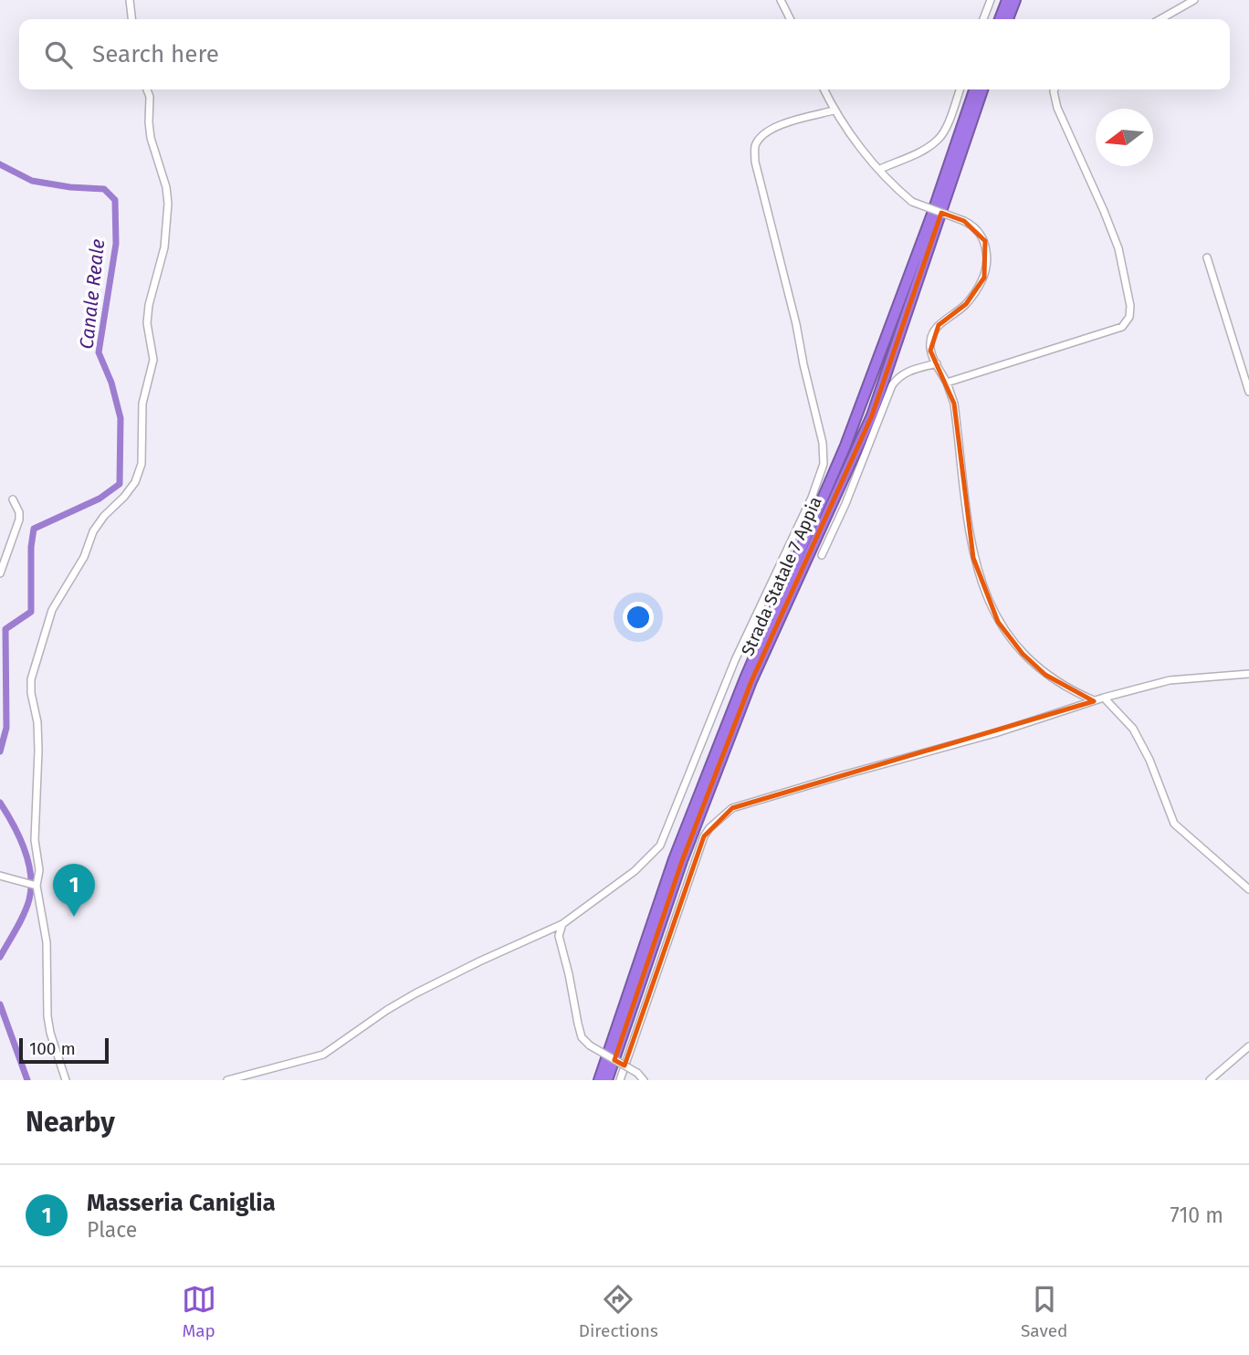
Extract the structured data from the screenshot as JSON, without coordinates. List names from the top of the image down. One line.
{"streets":{"highway":["Strada Statale 7 Appia"]},"water":["Canale Reale"],"scale_bar":"100 m","north":"left","page":{"search":"Search here","pins":"1","scale":"100 m","heading":"Nearby","list":[{"mark":"1","name":"Masseria Caniglia","note":"Place","value":"710 m"}],"nav":["Map","Directions","Saved"]}}
